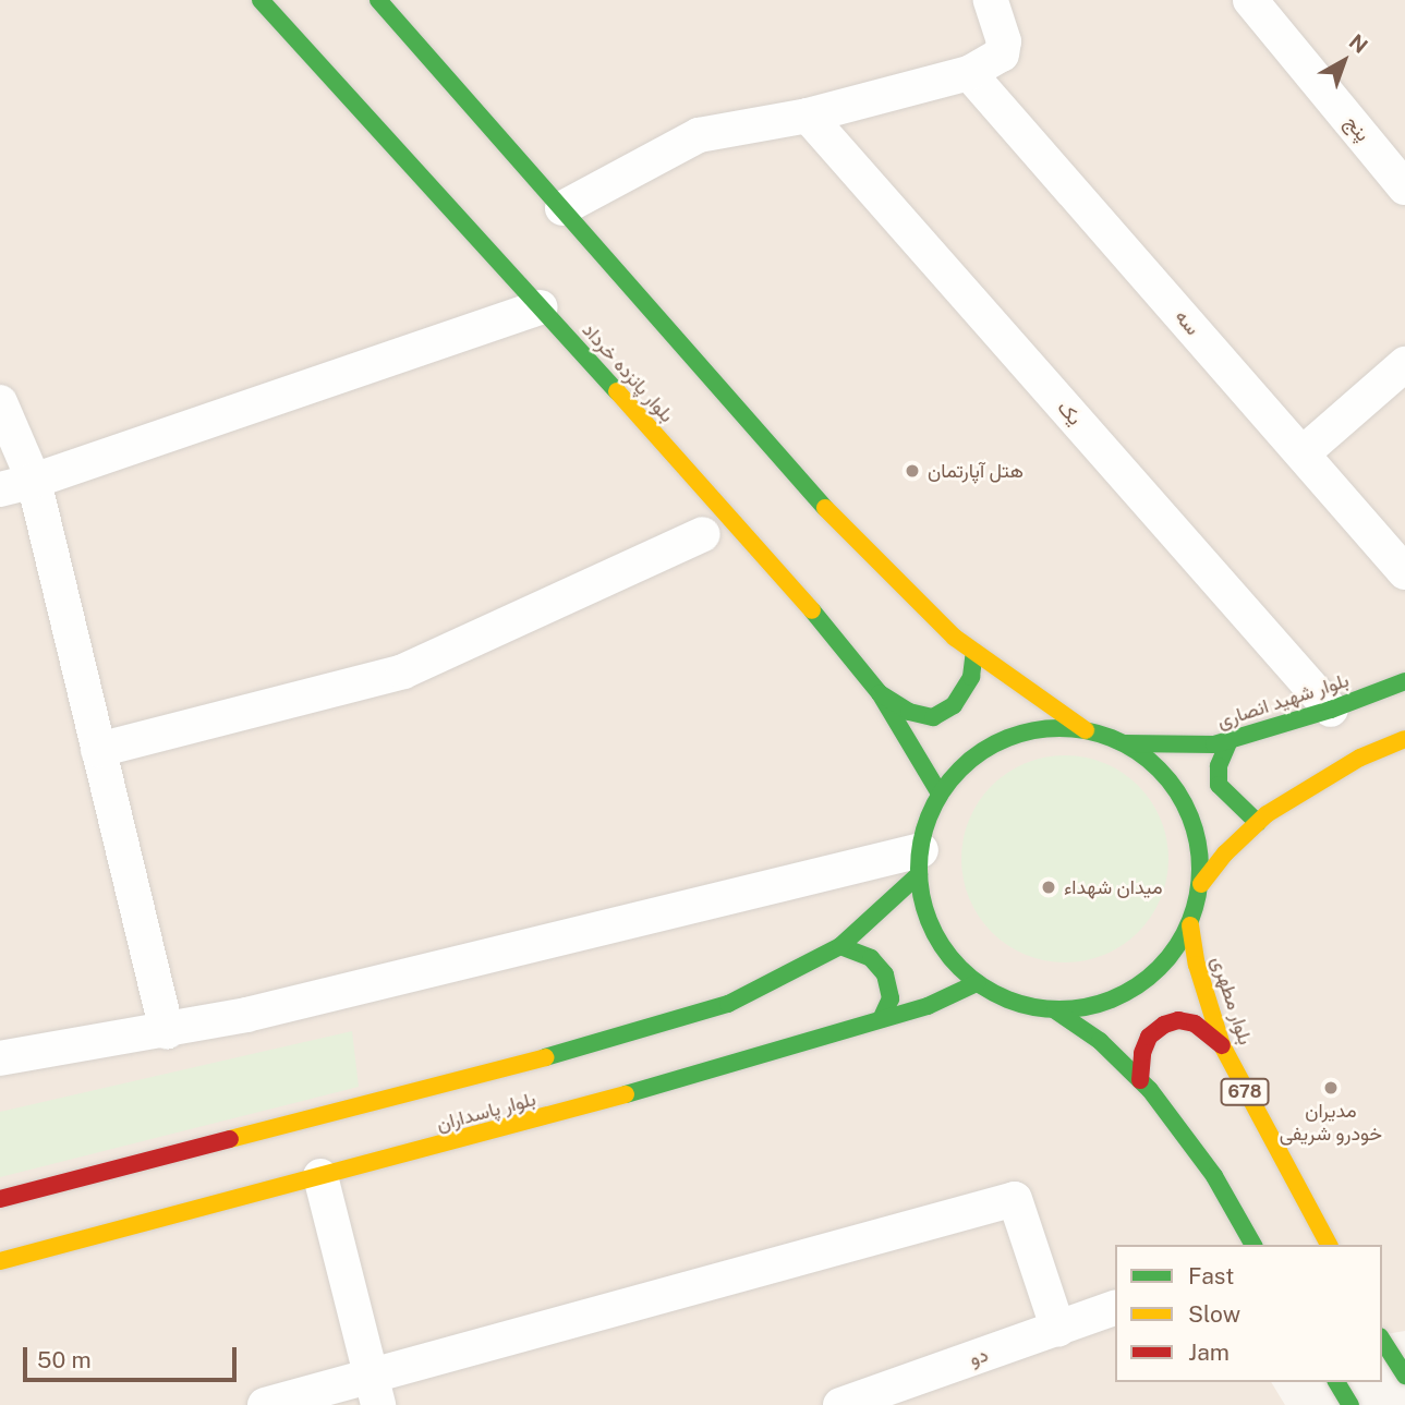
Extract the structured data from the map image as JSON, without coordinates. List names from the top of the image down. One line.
{"streets":{"main road":["بلوار پانزده خرداد","بلوار شهید انصاری","بلوار مطهری","678","بلوار پاسداران"],"street":["پنج","سه","یک","دو"]},"crossings":[["یک","بلوار شهید انصاری"]],"places":["هتل آپارتمان","میدان شهداء","مدیران خودرو شریفی"],"legend":["Fast","Slow","Jam"],"scale_bar":"50 m","north":"top right"}
